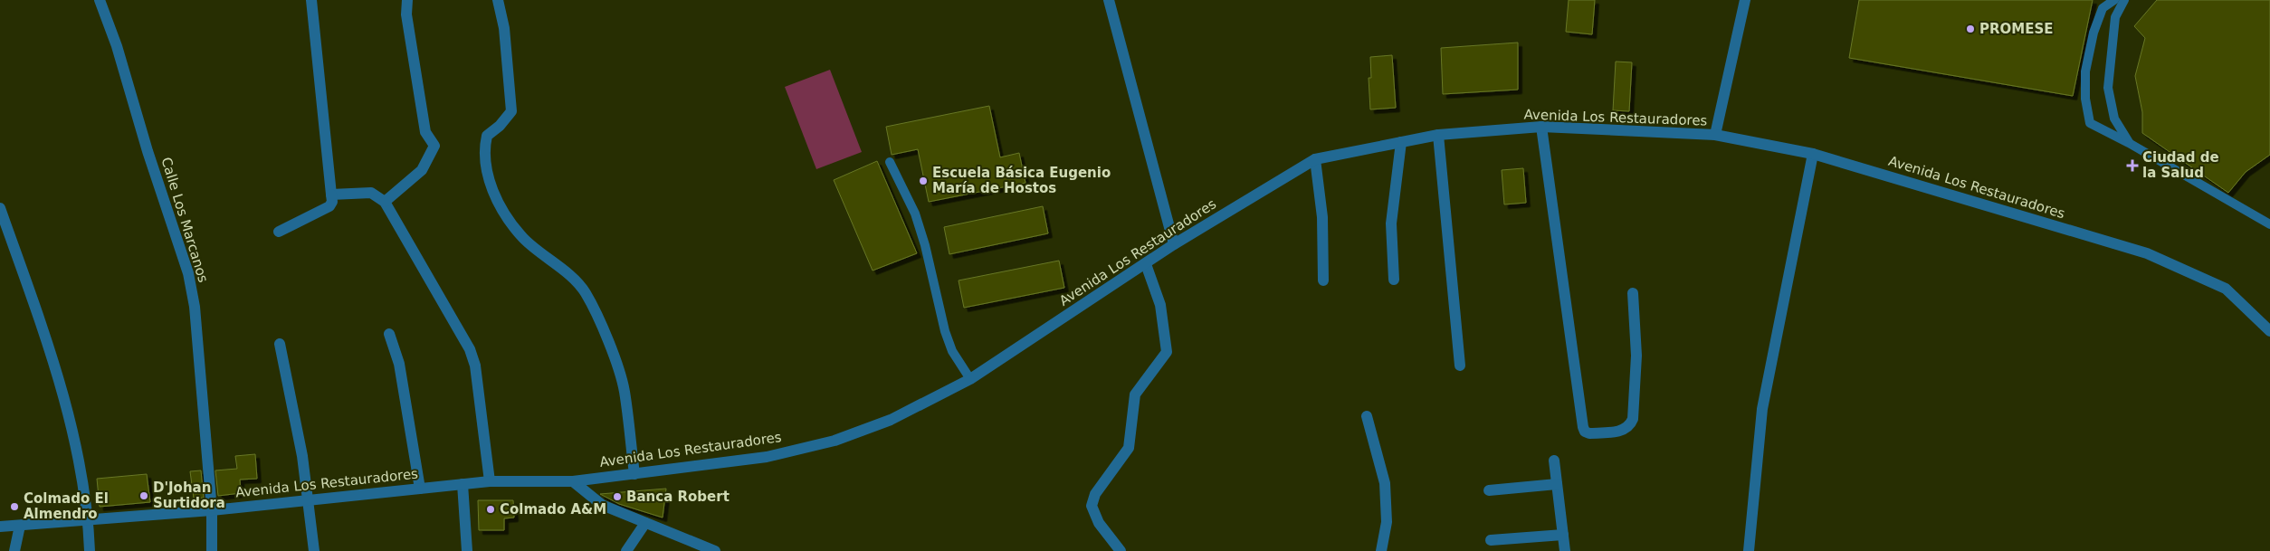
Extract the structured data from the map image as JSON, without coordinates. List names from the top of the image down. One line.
{"streets":{"street":["Avenida Los Restauradores","Calle Los Marcanos"]},"crossings":[["Avenida Los Restauradores","Calle Los Marcanos"]],"places":{"other":["PROMESE","Escuela Básica Eugenio María de Hostos","D'Johan Surtidora","Banca Robert","Colmado El Almendro","Colmado A&M"],"health":["Ciudad de la Salud"]}}
